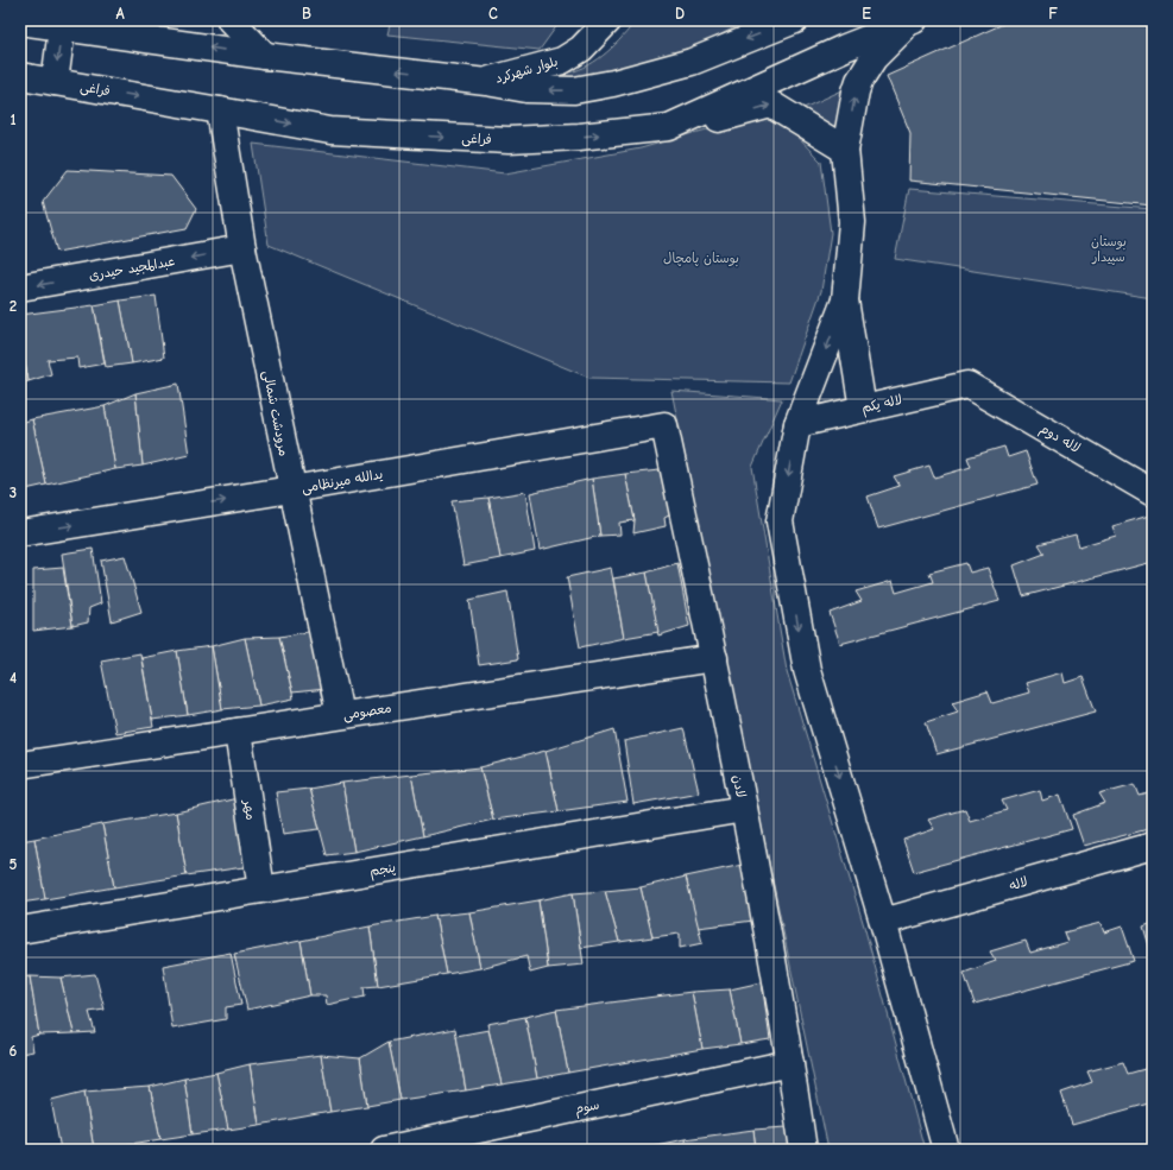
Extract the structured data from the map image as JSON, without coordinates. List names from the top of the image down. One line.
{"streets":{"street":["بلوار شهرکرد","فراغی","عبدالمجید حیدری","لاله یکم","مرودشت شمالی","لاله دوم","یدالله میرنظامی","معصومی","لادن","مهر","پنجم","لاله","سوم"]},"crossings":[["فراغی","مرودشت شمالی"],["عبدالمجید حیدری","مرودشت شمالی"],["لاله یکم","لاله دوم"],["مرودشت شمالی","یدالله میرنظامی"],["مرودشت شمالی","معصومی"],["یدالله میرنظامی","لادن"],["معصومی","لادن"],["معصومی","مهر"],["لادن","پنجم"],["لادن","سوم"],["مهر","پنجم"]],"one_way":["یدالله میرنظامی"],"parks":["بوستان سپیدار","بوستان پامچال"],"grid":{"columns":["A","B","C","D","E","F"],"rows":["1","2","3","4","5","6"]}}
